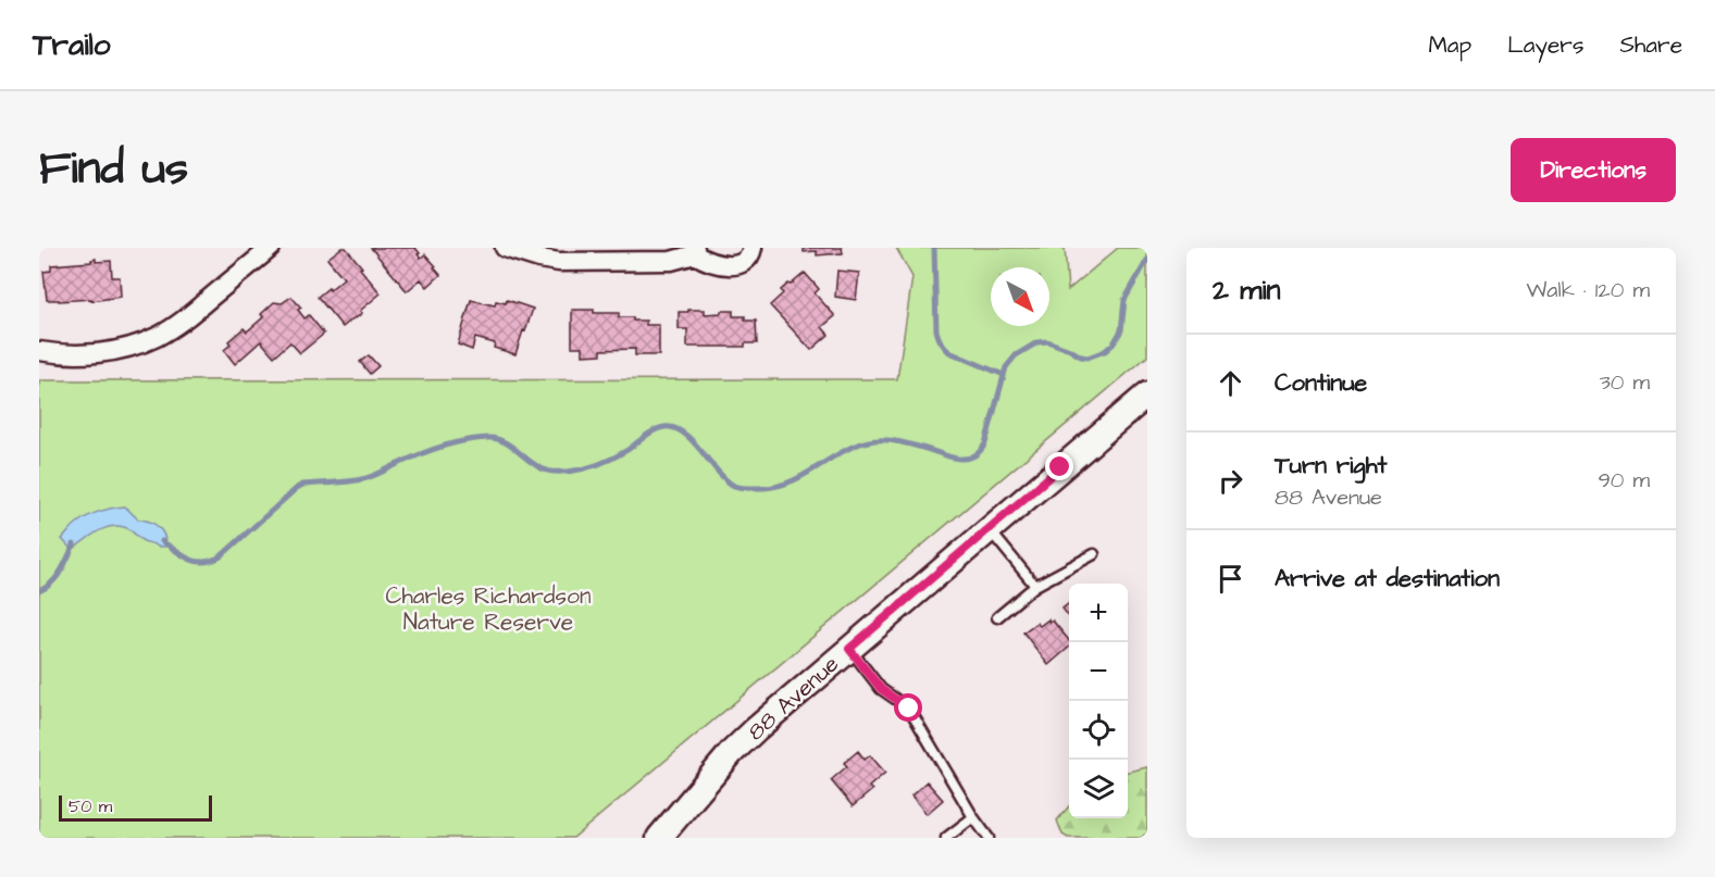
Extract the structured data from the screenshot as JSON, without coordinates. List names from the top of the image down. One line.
{"streets":{"main road":["88 Avenue"]},"parks":["Charles Richardson Nature Reserve"],"scale_bar":"50 m","north":"bottom right","page":{"header":"Trailo","nav":["Map","Layers","Share"],"title":"Find us","buttons":"Directions","heading":["2 min","Walk · 120 m"],"list":[["Continue","30 m"],["Turn right","88 Avenue","90 m"],"Arrive at destination"],"map_buttons":["+","−"],"scale":"50 m"}}
